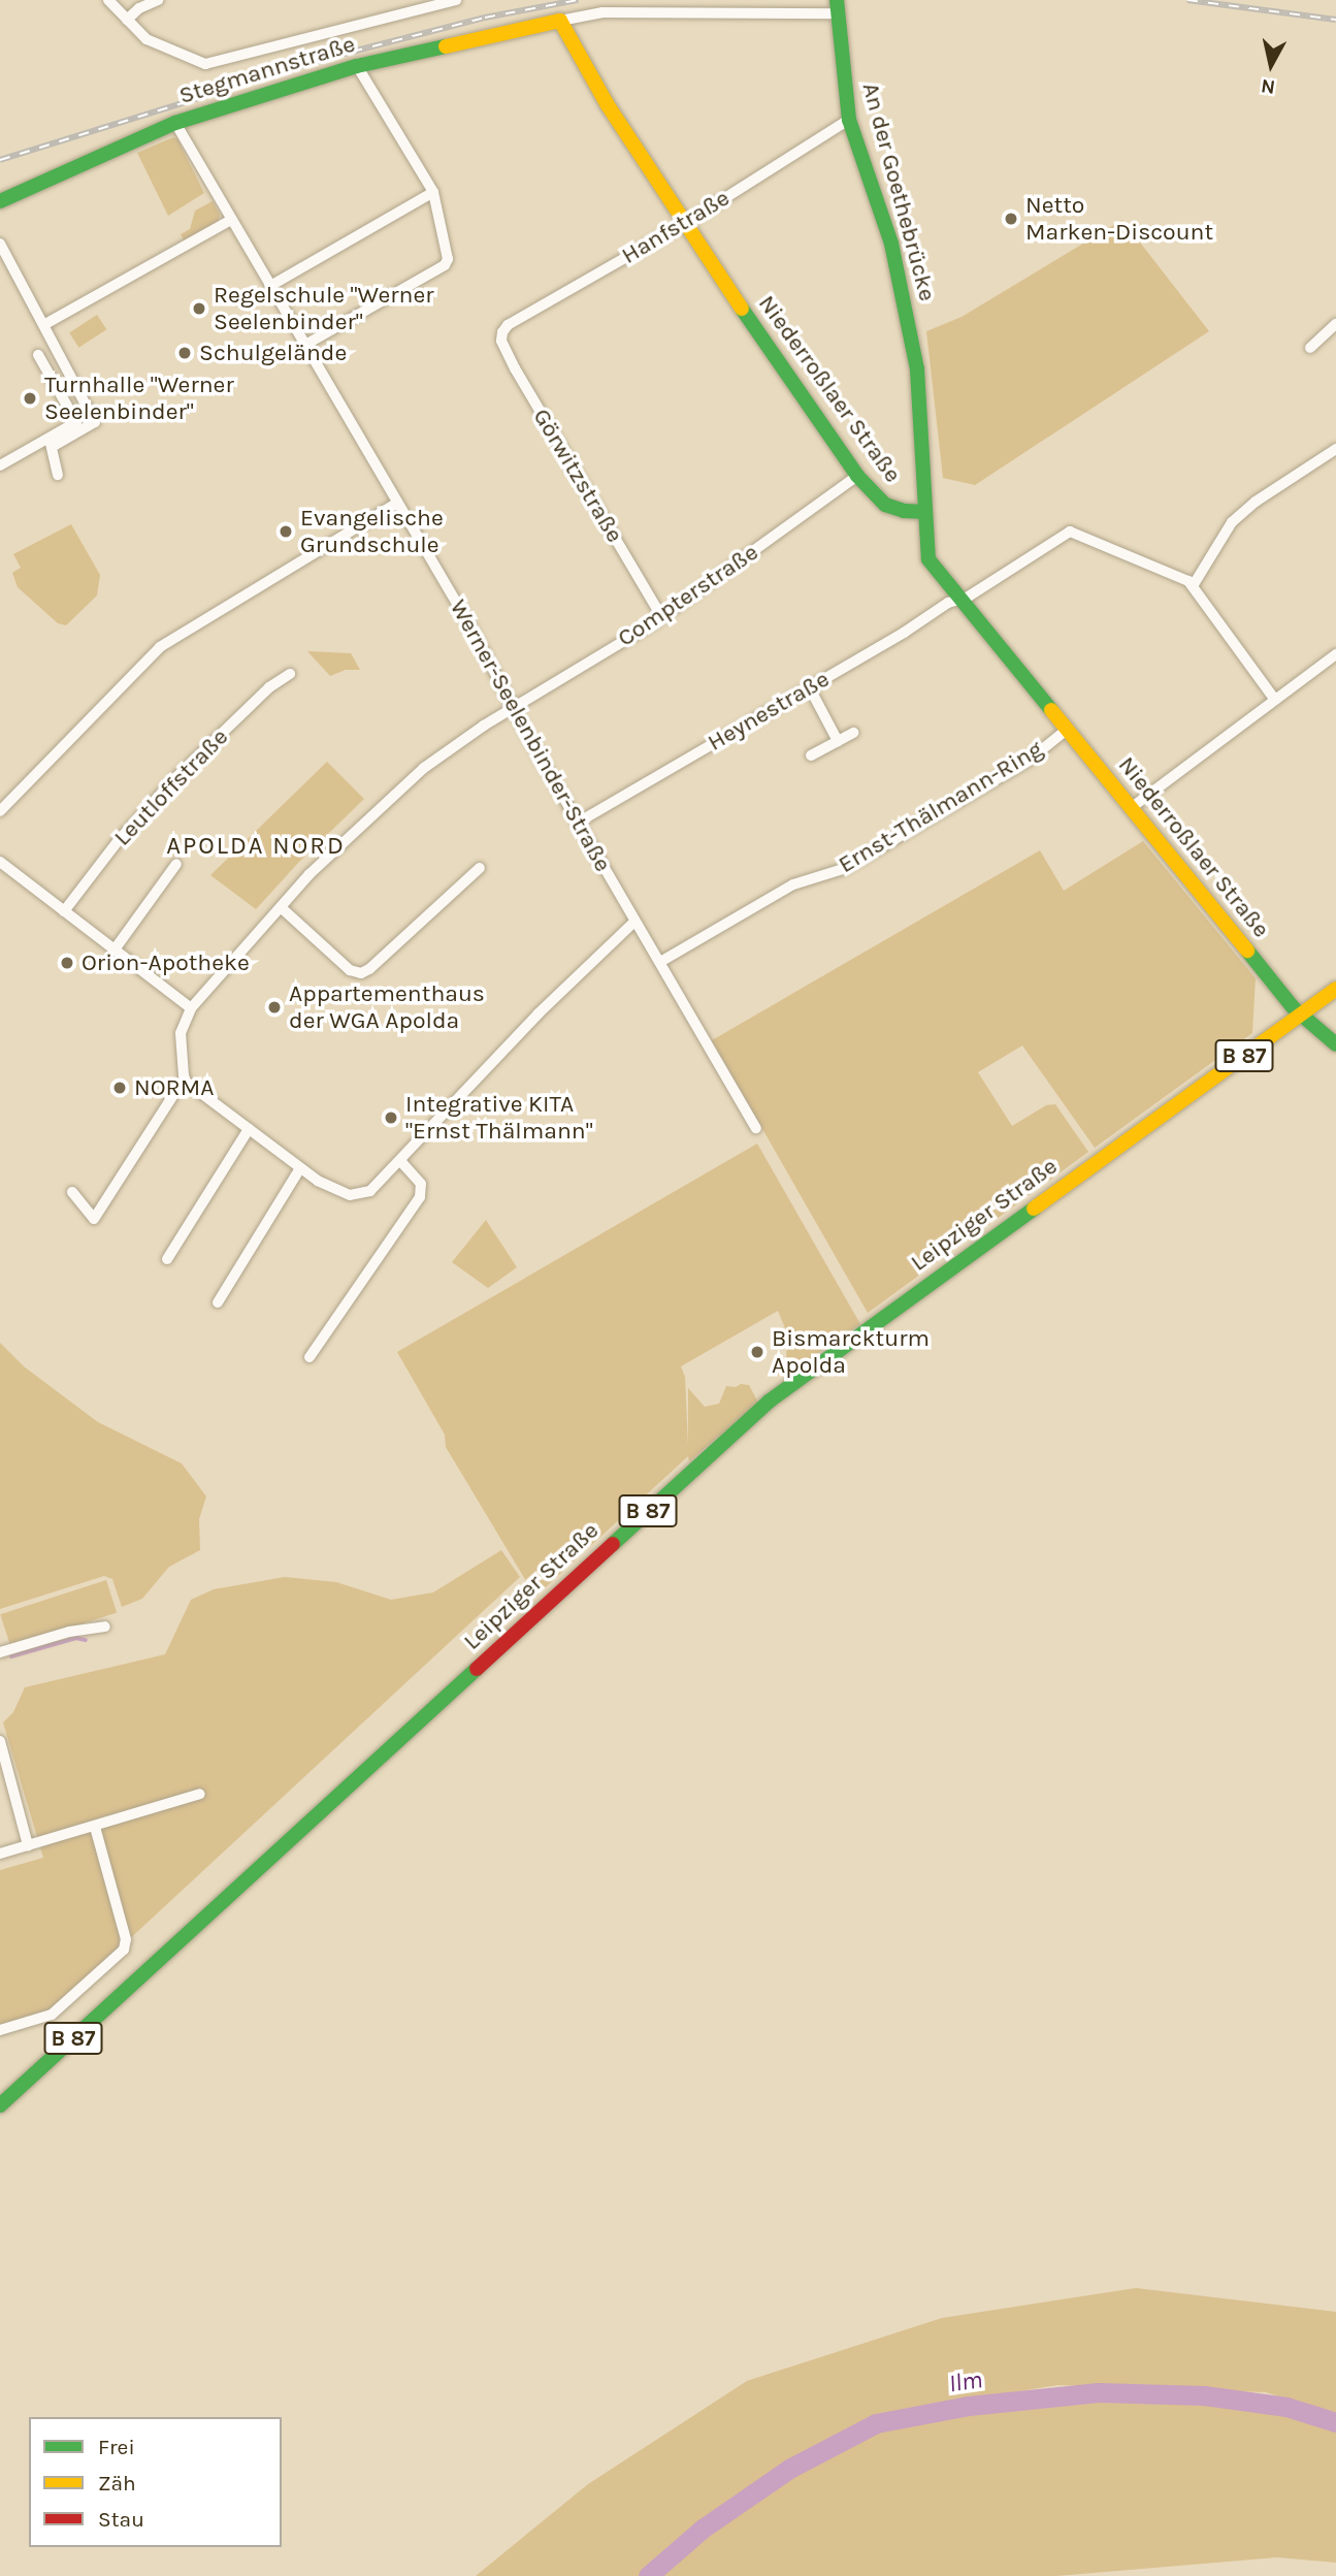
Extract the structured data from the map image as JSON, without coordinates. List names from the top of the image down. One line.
{"streets":{"main road":["Stegmannstraße","An der Goethebrücke","Niederroßlaer Straße","B 87","Leipziger Straße"],"street":["Hanfstraße","Görwitzstraße","Compterstraße","Heynestraße","Werner-Seelenbinder-Straße","Leutloffstraße","Ernst-Thälmann-Ring"]},"crossings":[["Stegmannstraße","Niederroßlaer Straße"],["Stegmannstraße","Werner-Seelenbinder-Straße"],["An der Goethebrücke","Hanfstraße"],["An der Goethebrücke","Niederroßlaer Straße"],["Hanfstraße","Niederroßlaer Straße"],["Hanfstraße","Görwitzstraße"],["Niederroßlaer Straße","Compterstraße"],["Niederroßlaer Straße","Heynestraße"],["Niederroßlaer Straße","Ernst-Thälmann-Ring"],["Niederroßlaer Straße","Leipziger Straße"],["Görwitzstraße","Compterstraße"],["Compterstraße","Werner-Seelenbinder-Straße"],["Heynestraße","Werner-Seelenbinder-Straße"],["Werner-Seelenbinder-Straße","Ernst-Thälmann-Ring"]],"districts":["APOLDA NORD"],"water":["Ilm"],"places":["Netto Marken-Discount","Regelschule \"Werner Seelenbinder\"","Schulgelände","Turnhalle \"Werner Seelenbinder\"","Evangelische Grundschule","Orion-Apotheke","Appartementhaus der WGA Apolda","NORMA","Integrative KITA \"Ernst Thälmann\"","Bismarckturm Apolda"],"legend":["Frei","Zäh","Stau"],"north":"bottom"}
